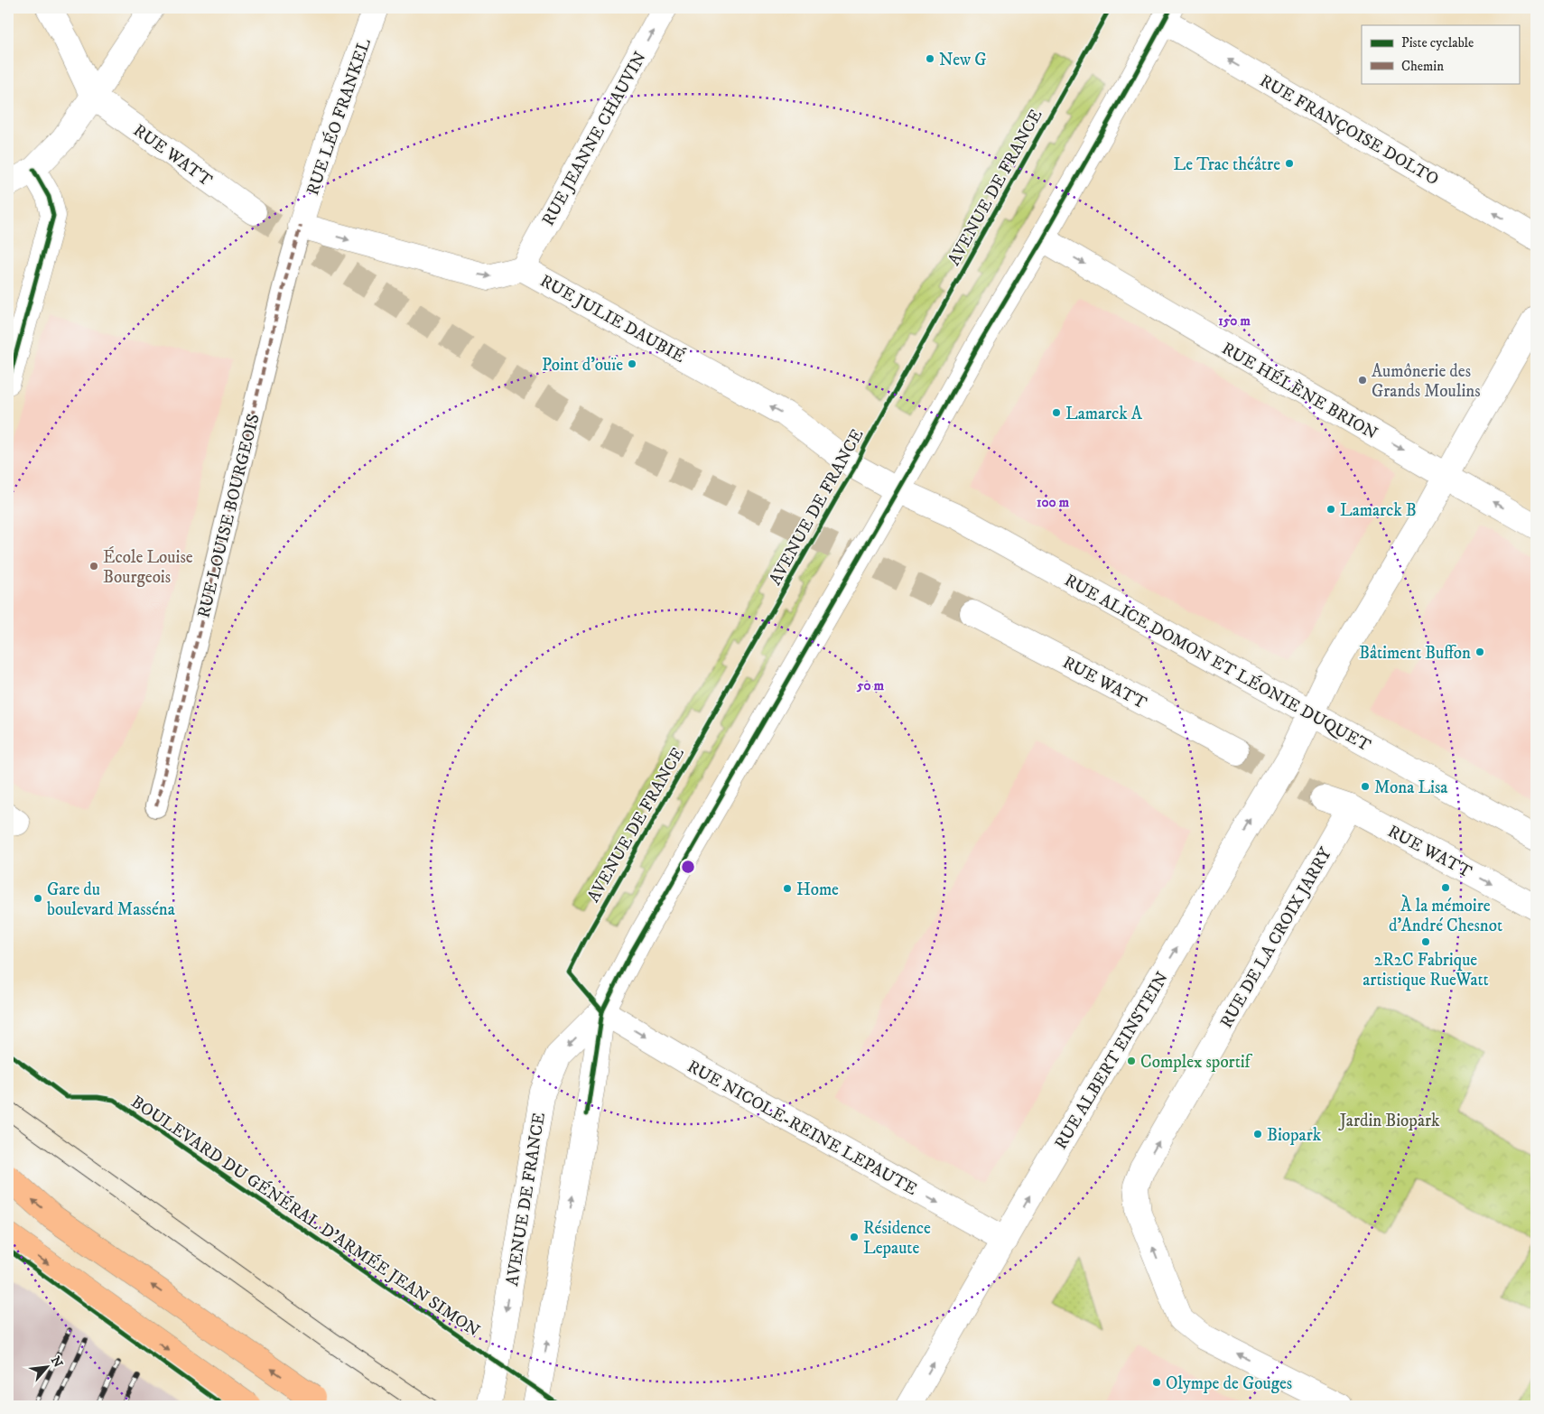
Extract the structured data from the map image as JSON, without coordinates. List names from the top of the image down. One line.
{"streets":{"street":["RUE LÉO FRANKEL","RUE FRANÇOISE DOLTO","RUE JEANNE CHAUVIN","RUE WATT","AVENUE DE FRANCE","RUE JULIE DAUBIÉ","RUE HÉLÈNE BRION","RUE LOUISE BOURGEOIS","RUE ALICE DOMON ET LÉONIE DUQUET","RUE DE LA CROIX JARRY","RUE ALBERT EINSTEIN","RUE NICOLE-REINE LEPAUTE"],"cycle path":["BOULEVARD DU GÉNÉRAL D'ARMÉE JEAN SIMON"]},"crossings":[["RUE LÉO FRANKEL","RUE JULIE DAUBIÉ"],["RUE LÉO FRANKEL","RUE LOUISE BOURGEOIS"],["RUE FRANÇOISE DOLTO","AVENUE DE FRANCE"],["RUE JEANNE CHAUVIN","RUE JULIE DAUBIÉ"],["RUE WATT","RUE DE LA CROIX JARRY"],["AVENUE DE FRANCE","RUE JULIE DAUBIÉ"],["AVENUE DE FRANCE","RUE HÉLÈNE BRION"],["AVENUE DE FRANCE","RUE ALICE DOMON ET LÉONIE DUQUET"],["AVENUE DE FRANCE","RUE NICOLE-REINE LEPAUTE"],["RUE JULIE DAUBIÉ","RUE LOUISE BOURGEOIS"],["RUE JULIE DAUBIÉ","RUE ALICE DOMON ET LÉONIE DUQUET"],["RUE HÉLÈNE BRION","RUE ALBERT EINSTEIN"],["RUE ALICE DOMON ET LÉONIE DUQUET","RUE ALBERT EINSTEIN"],["RUE ALBERT EINSTEIN","RUE NICOLE-REINE LEPAUTE"]],"one_way":["RUE FRANÇOISE DOLTO","RUE JEANNE CHAUVIN","RUE ALBERT EINSTEIN","RUE NICOLE-REINE LEPAUTE"],"parks":["Jardin Biopark"],"places":["New G","Le Trac théâtre","Point d'ouïe","Aumônerie des Grands Moulins","Lamarck A","Lamarck B","École Louise Bourgeois","Bâtiment Buffon","Mona Lisa","À la mémoire d'André Chesnot","Home","Gare du boulevard Masséna","2R2C Fabrique artistique RueWatt","Complex sportif","Biopark","Résidence Lepaute","Olympe de Gouges"],"legend":["Piste cyclable","Chemin"],"north":"top right","rings":["150 m","100 m","50 m"]}
